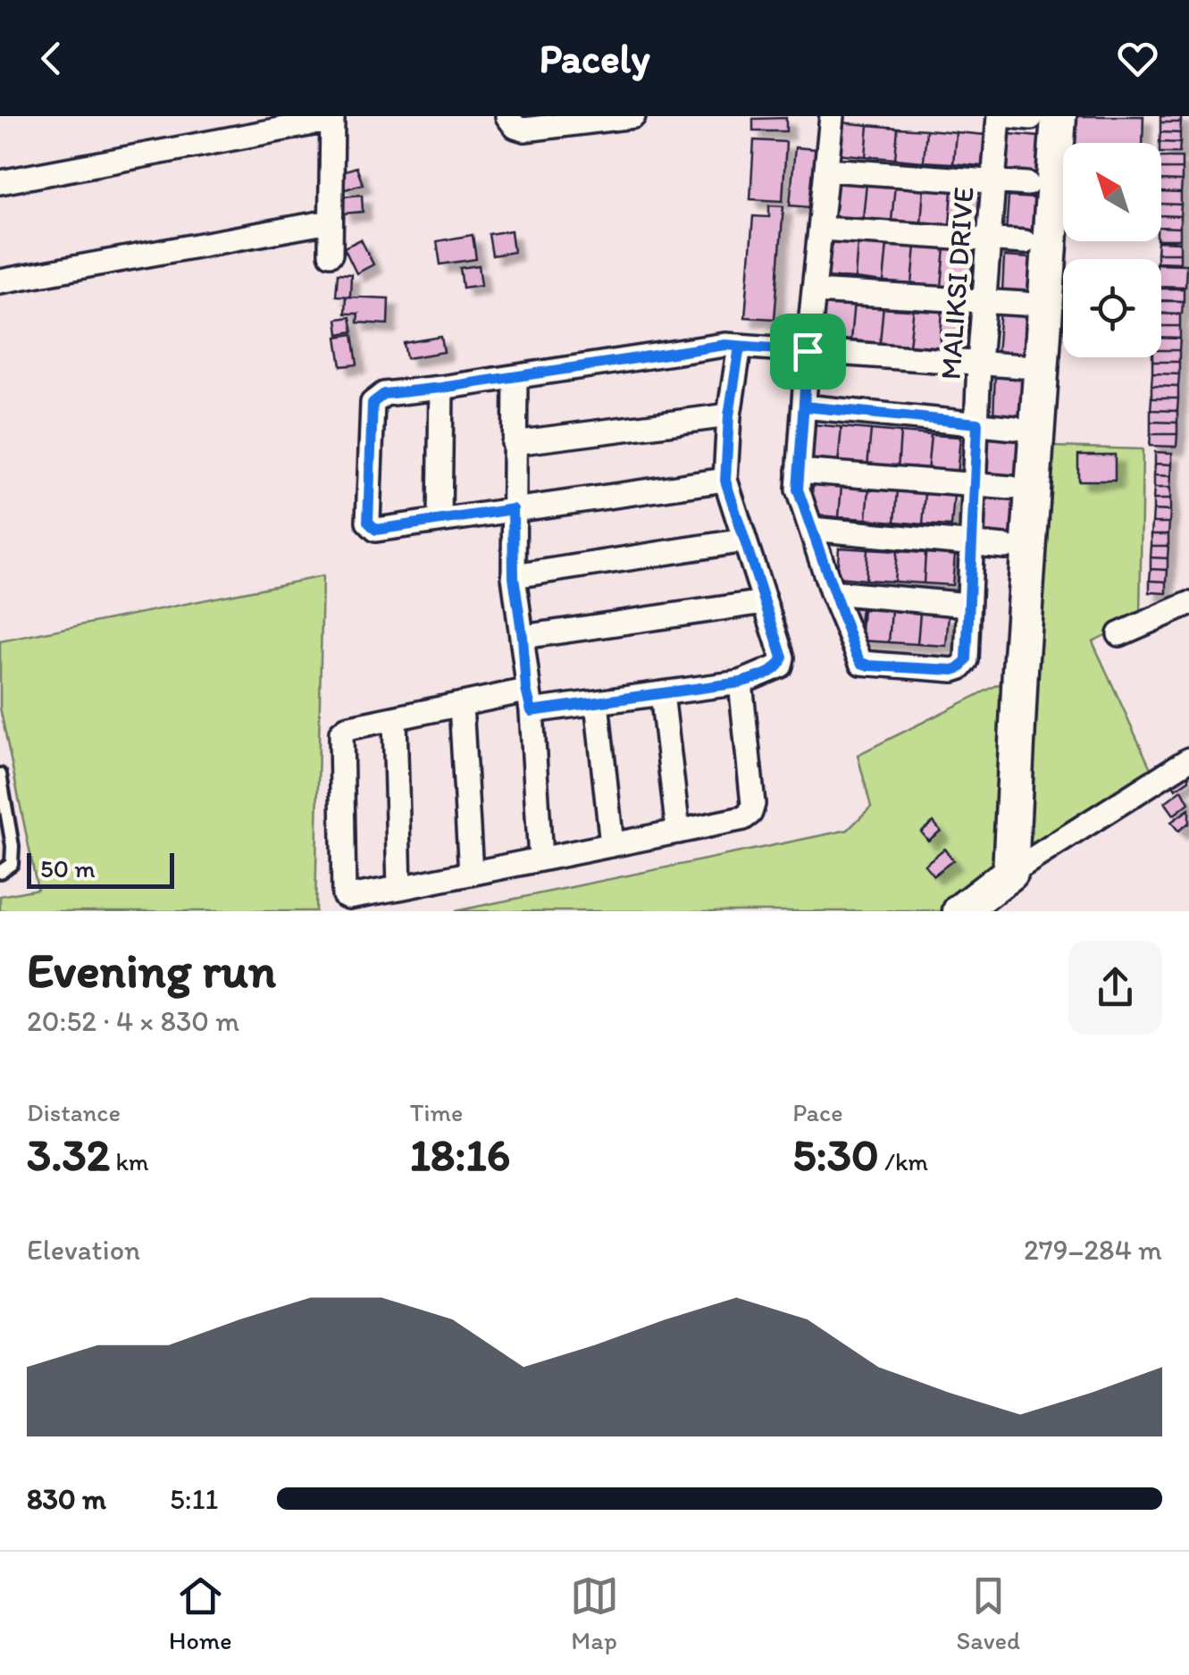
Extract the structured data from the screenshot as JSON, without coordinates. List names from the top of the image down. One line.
{"streets":{"street":["MALIKSI DRIVE"]},"scale_bar":"50 m","north":"top left","page":{"header":"Pacely","scale":"50 m","heading":["Evening run","20:52 · 4 × 830 m"],"stats":[["Distance","3.32 km"],["Time","18:16"],["Pace","5:30 /km"]],"chart":["Elevation","279–284 m"],"list":[{"name":"830 m","note":"5:11"}],"tabs":["Home","Map","Saved"]}}
